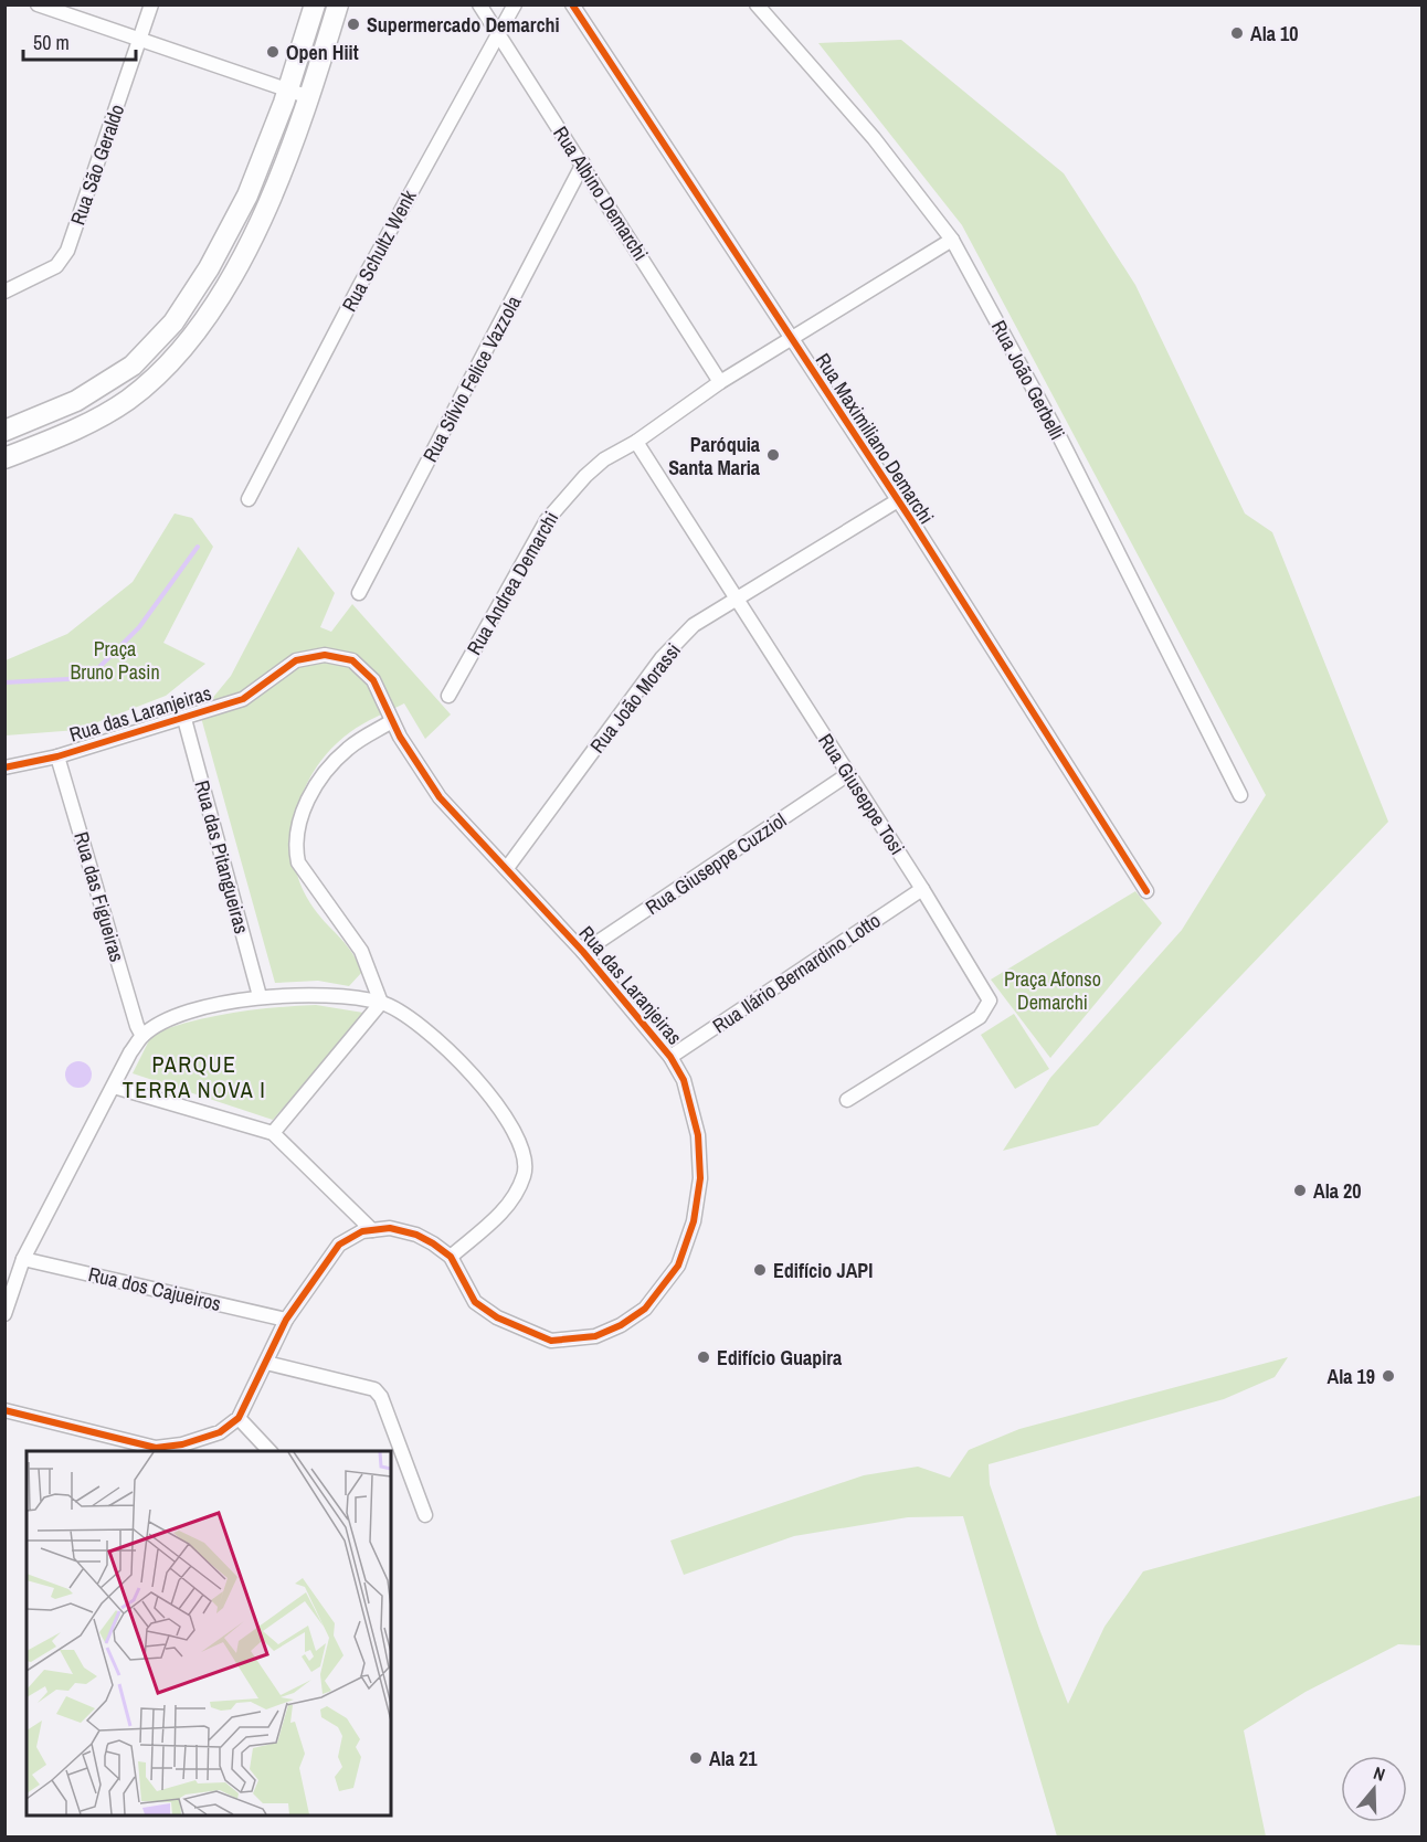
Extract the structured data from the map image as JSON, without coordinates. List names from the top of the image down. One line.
{"streets":{"street":["Rua São Geraldo","Rua Albino Demarchi","Rua Schultz Wenk","Rua Sílvio Felice Vazzola","Rua João Gerbelli","Rua Maximiliano Demarchi","Rua Andrea Demarchi","Rua João Morassi","Rua das Laranjeiras","Rua Giuseppe Tosi","Rua das Pitangueiras","Rua Giuseppe Cuzziol","Rua das Figueiras","Rua Ilário Bernardino Lotto","Rua dos Cajueiros"]},"crossings":[["Rua Albino Demarchi","Rua Schultz Wenk"],["Rua Albino Demarchi","Rua Sílvio Felice Vazzola"],["Rua Albino Demarchi","Rua Andrea Demarchi"],["Rua João Gerbelli","Rua Andrea Demarchi"],["Rua Maximiliano Demarchi","Rua Andrea Demarchi"],["Rua Maximiliano Demarchi","Rua João Morassi"],["Rua Andrea Demarchi","Rua Giuseppe Tosi"],["Rua João Morassi","Rua das Laranjeiras"],["Rua João Morassi","Rua Giuseppe Tosi"],["Rua das Laranjeiras","Rua das Pitangueiras"],["Rua das Laranjeiras","Rua Giuseppe Cuzziol"],["Rua das Laranjeiras","Rua das Figueiras"],["Rua das Laranjeiras","Rua Ilário Bernardino Lotto"],["Rua das Laranjeiras","Rua dos Cajueiros"],["Rua Giuseppe Tosi","Rua Giuseppe Cuzziol"],["Rua Giuseppe Tosi","Rua Ilário Bernardino Lotto"]],"districts":["PARQUE TERRA NOVA I"],"parks":["Praça Bruno Pasin","Praça Afonso Demarchi"],"places":["Supermercado Demarchi","Ala 10","Open Hiit","Paróquia Santa Maria","Ala 20","Edifício JAPI","Edifício Guapira","Ala 19","Ala 21"],"scale_bar":"50 m","north":"top"}
